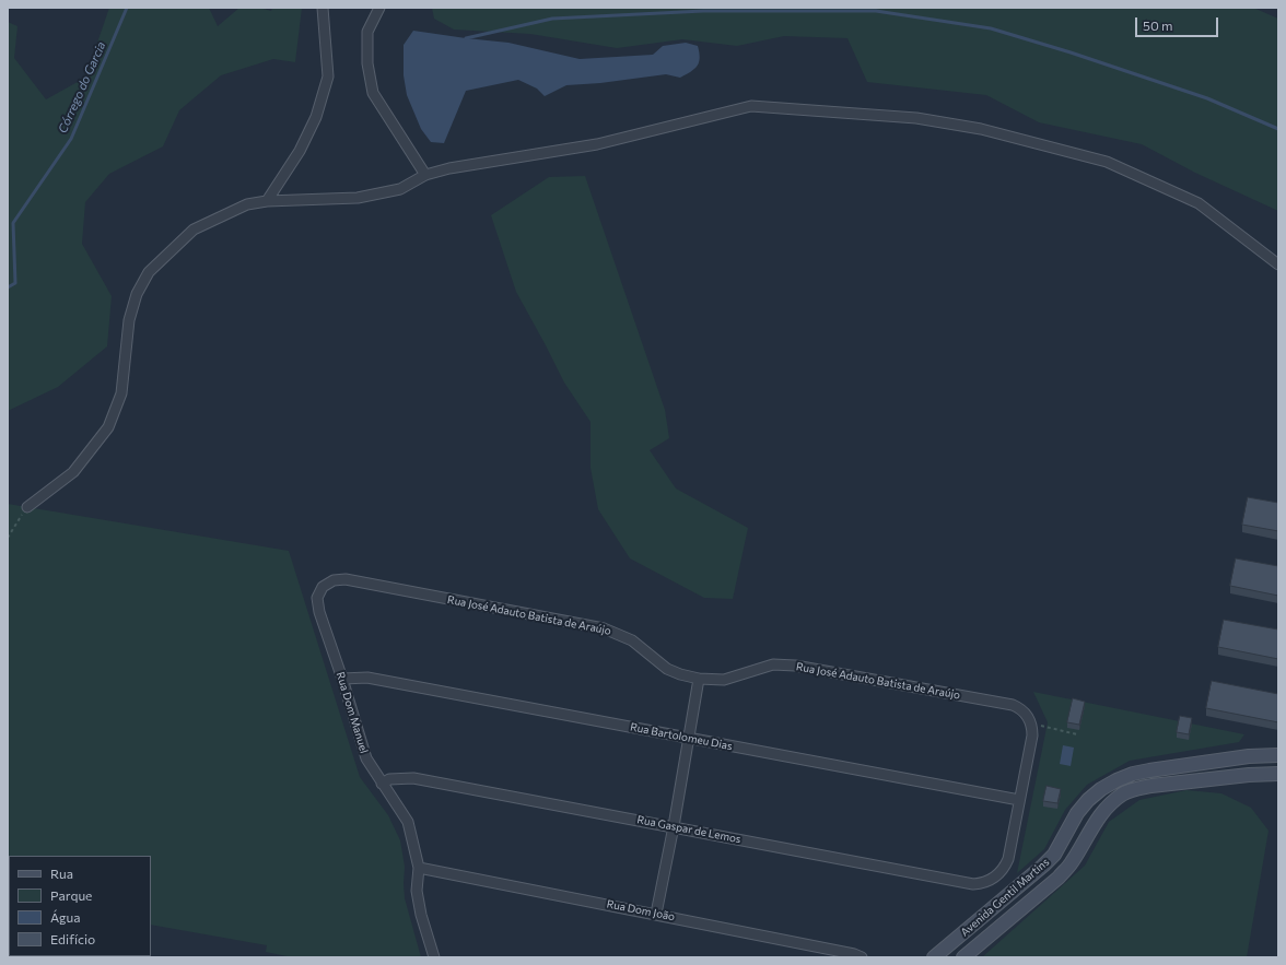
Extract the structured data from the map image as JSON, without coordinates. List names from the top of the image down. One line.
{"streets":{"main road":["Avenida Gentil Martins"],"street":["Rua José Adauto Batista de Araújo","Rua Dom Manuel","Rua Bartolomeu Dias","Rua Gaspar de Lemos","Rua Dom João"]},"crossings":[["Rua José Adauto Batista de Araújo","Rua Dom Manuel"],["Rua Dom Manuel","Rua Bartolomeu Dias"],["Rua Dom Manuel","Rua Gaspar de Lemos"],["Rua Dom Manuel","Rua Dom João"],["Rua Bartolomeu Dias","Rua Gaspar de Lemos"]],"water":["Córrego do Garcia"],"legend":["Rua","Parque","Água","Edifício"],"scale_bar":"50 m"}
